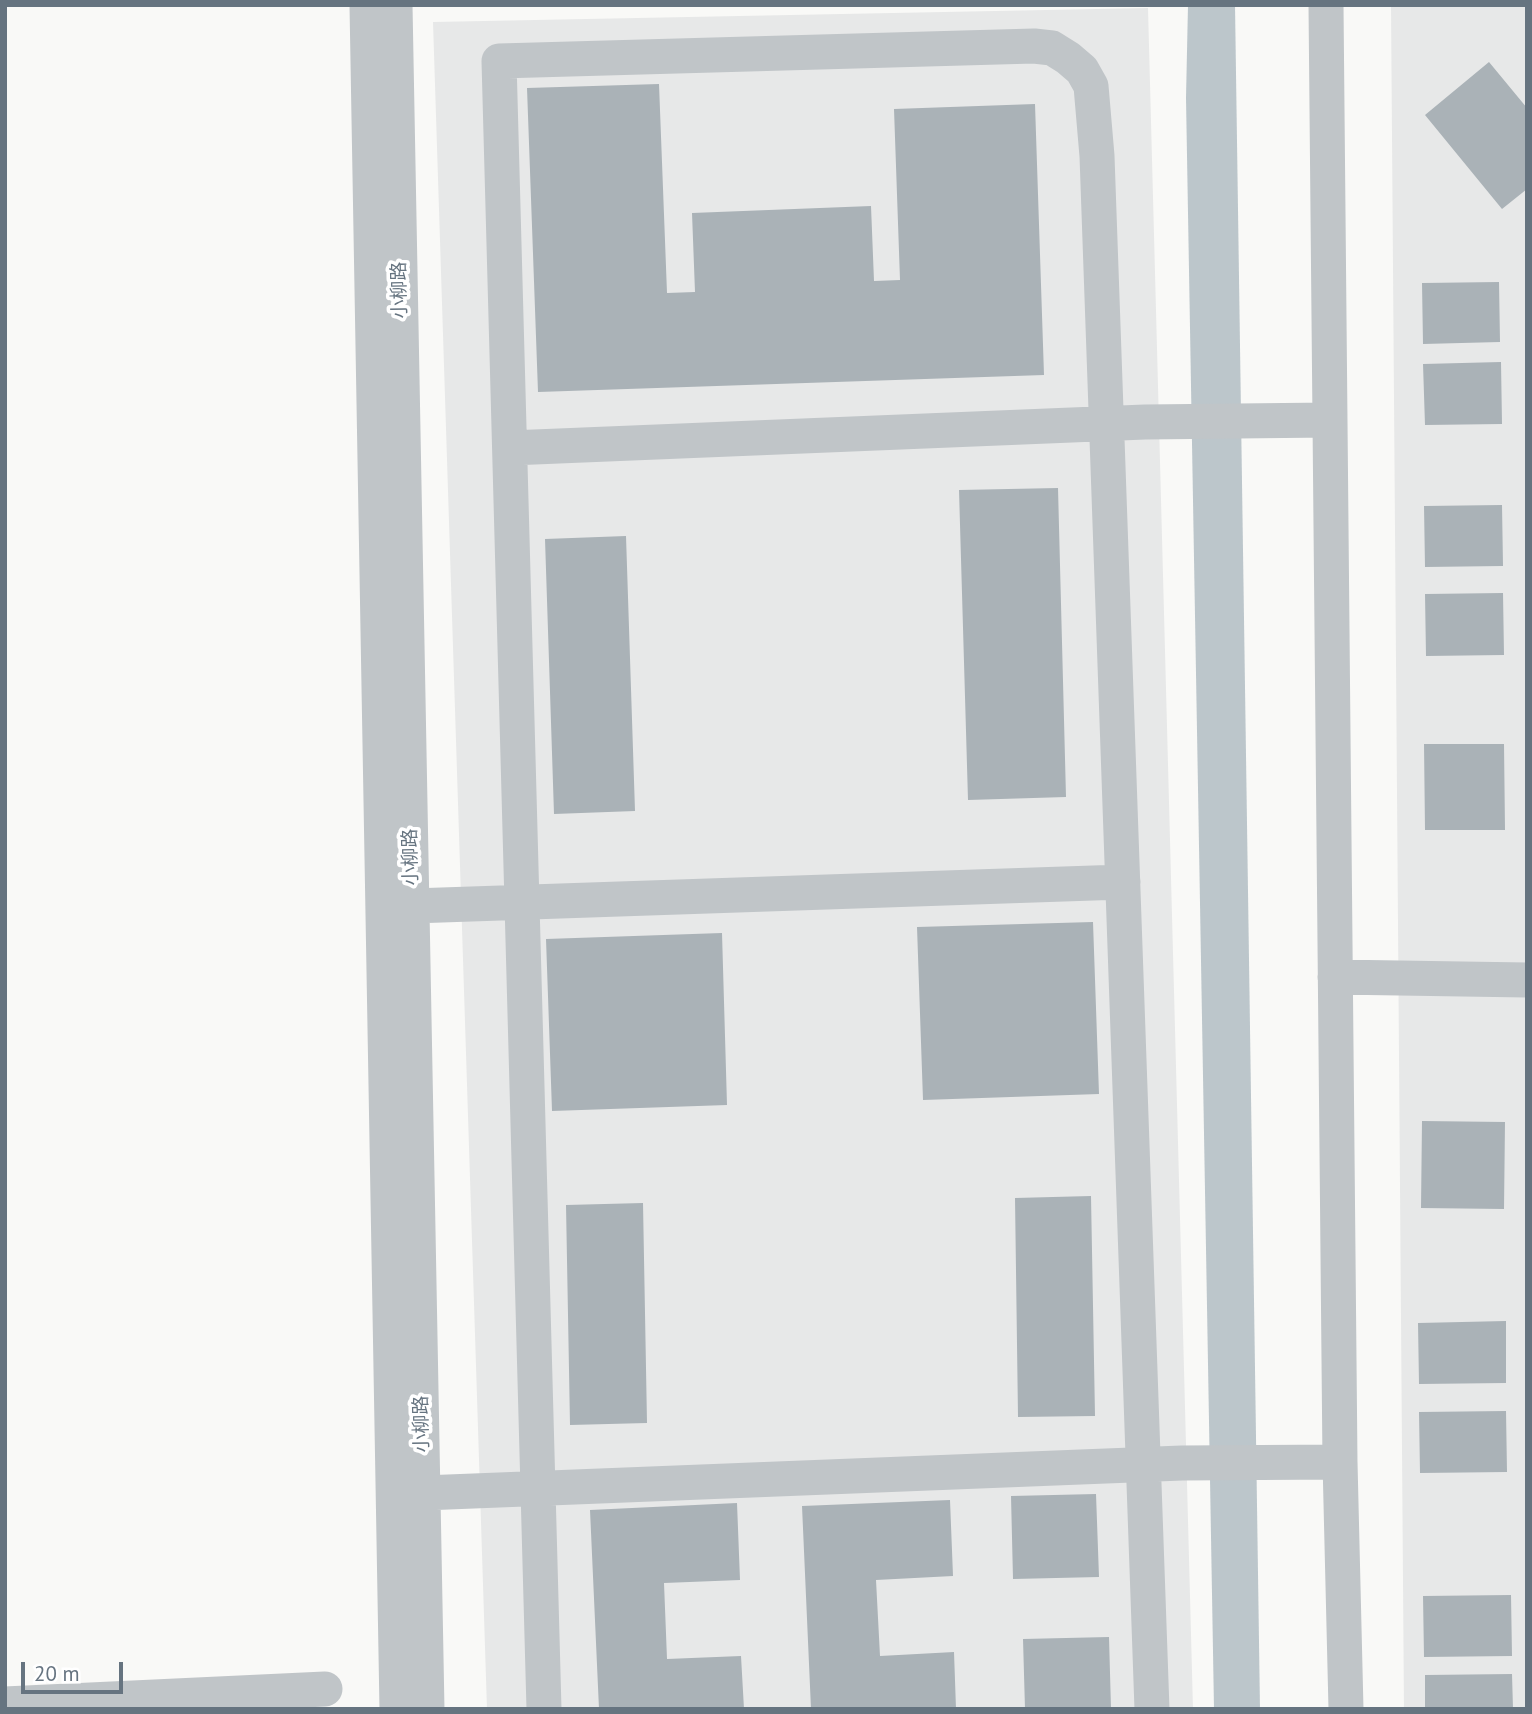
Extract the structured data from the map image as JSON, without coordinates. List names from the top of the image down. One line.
{"streets":{"street":["小柳路"]},"scale_bar":"20 m"}
